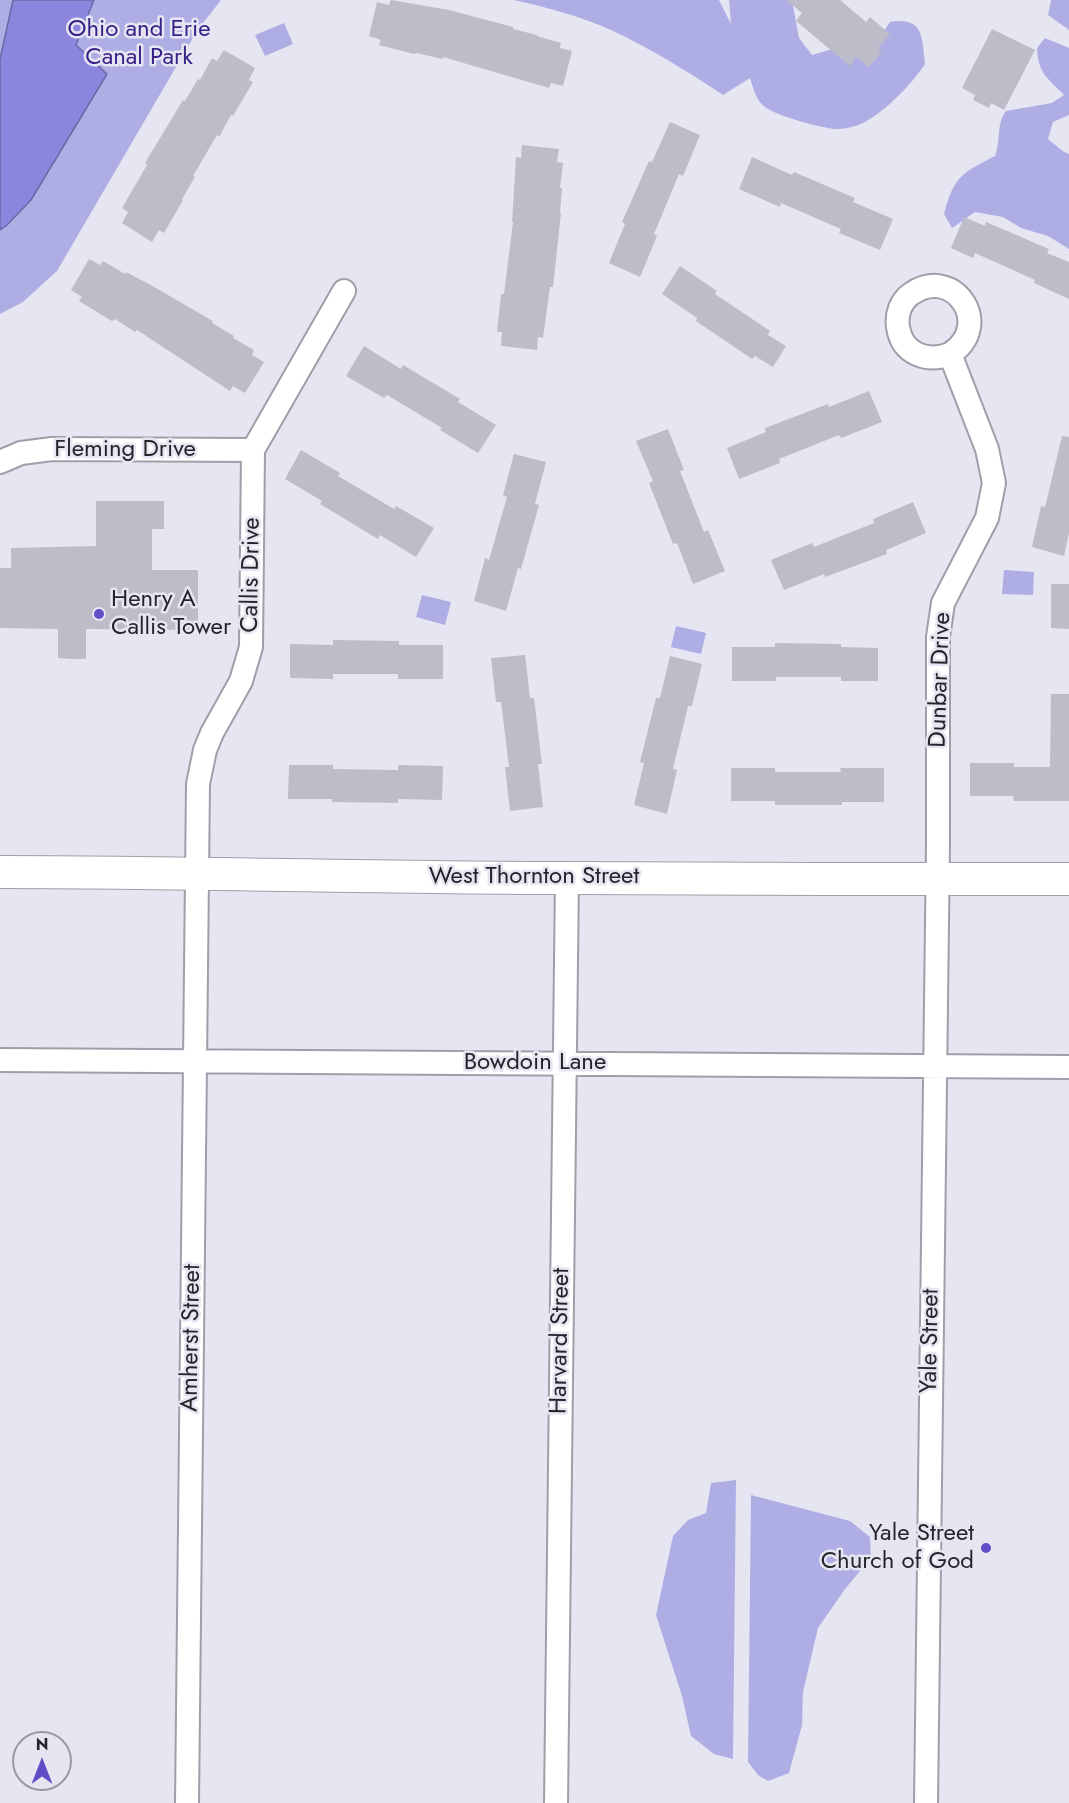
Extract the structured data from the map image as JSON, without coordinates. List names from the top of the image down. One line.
{"streets":{"main road":["West Thornton Street"],"street":["Fleming Drive","Callis Drive","Dunbar Drive","Bowdoin Lane","Amherst Street","Harvard Street","Yale Street"]},"crossings":[["Fleming Drive","Callis Drive"],["Callis Drive","West Thornton Street"],["Callis Drive","Amherst Street"],["Dunbar Drive","West Thornton Street"],["Dunbar Drive","Yale Street"],["West Thornton Street","Amherst Street"],["West Thornton Street","Harvard Street"],["West Thornton Street","Yale Street"],["Bowdoin Lane","Amherst Street"],["Bowdoin Lane","Harvard Street"],["Bowdoin Lane","Yale Street"]],"parks":["Ohio and Erie Canal Park"],"places":["Henry A Callis Tower","Yale Street Church of God"],"north":"top"}
